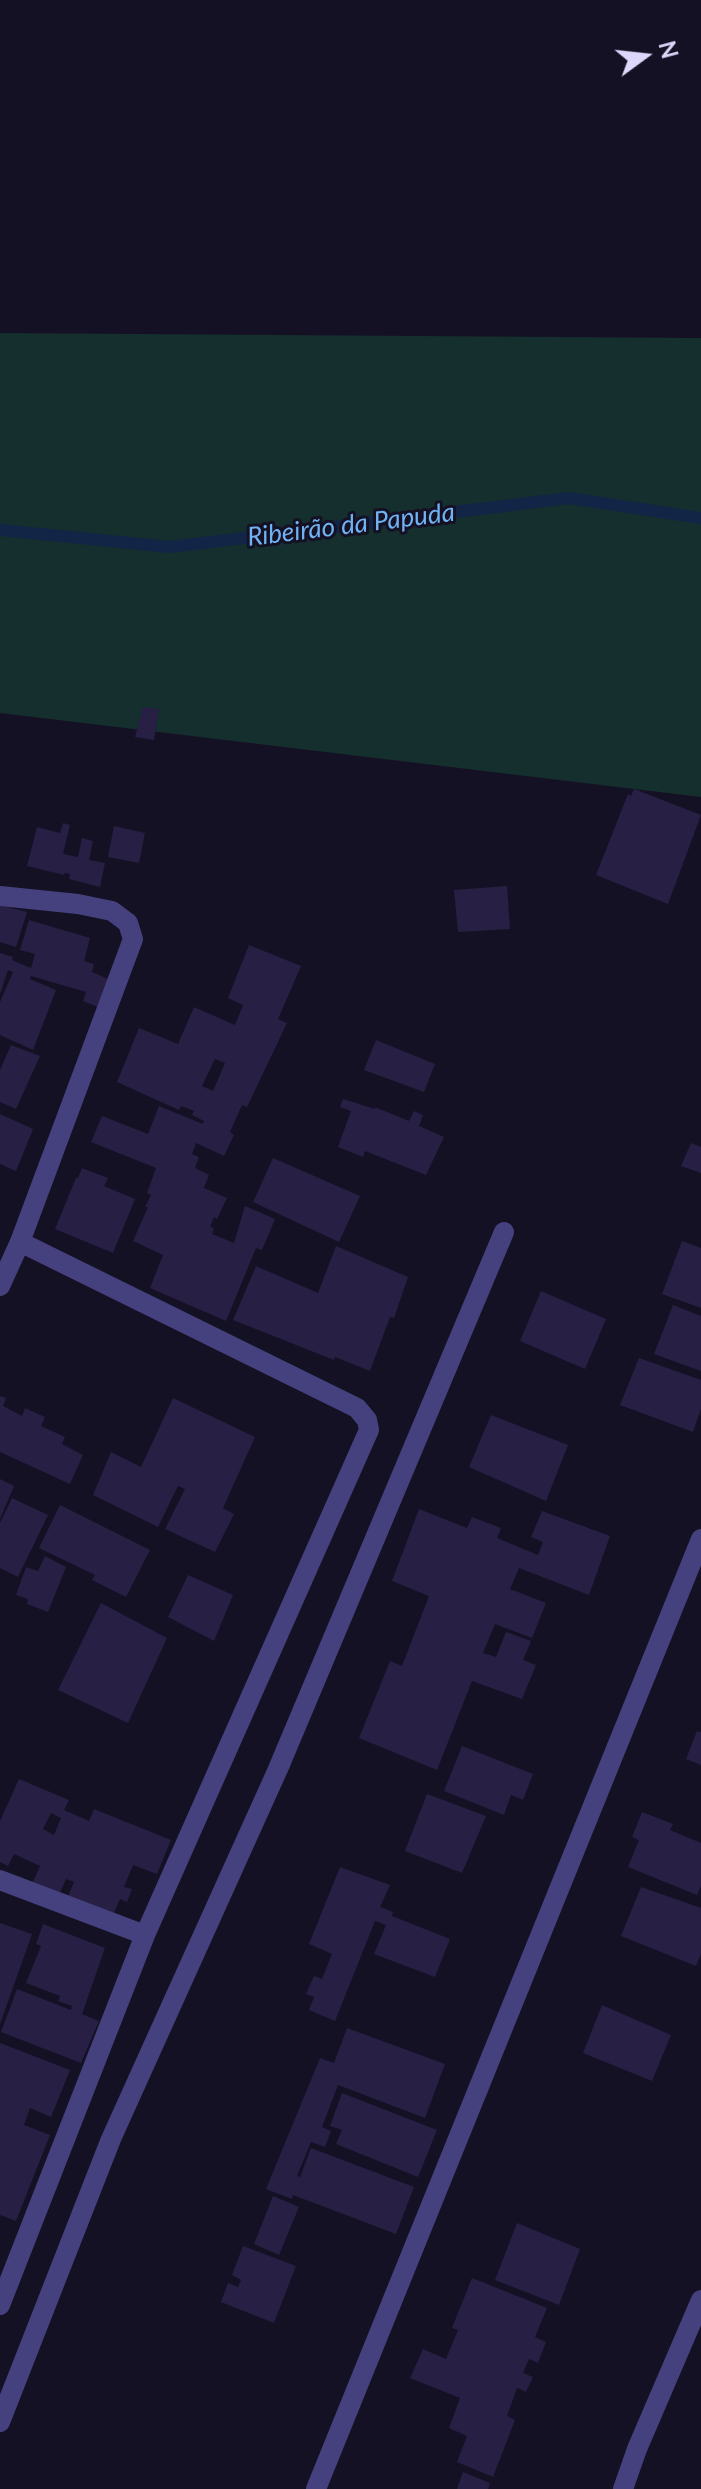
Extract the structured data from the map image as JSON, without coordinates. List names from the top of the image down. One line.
{"water":["Ribeirão da Papuda"],"north":"right"}
